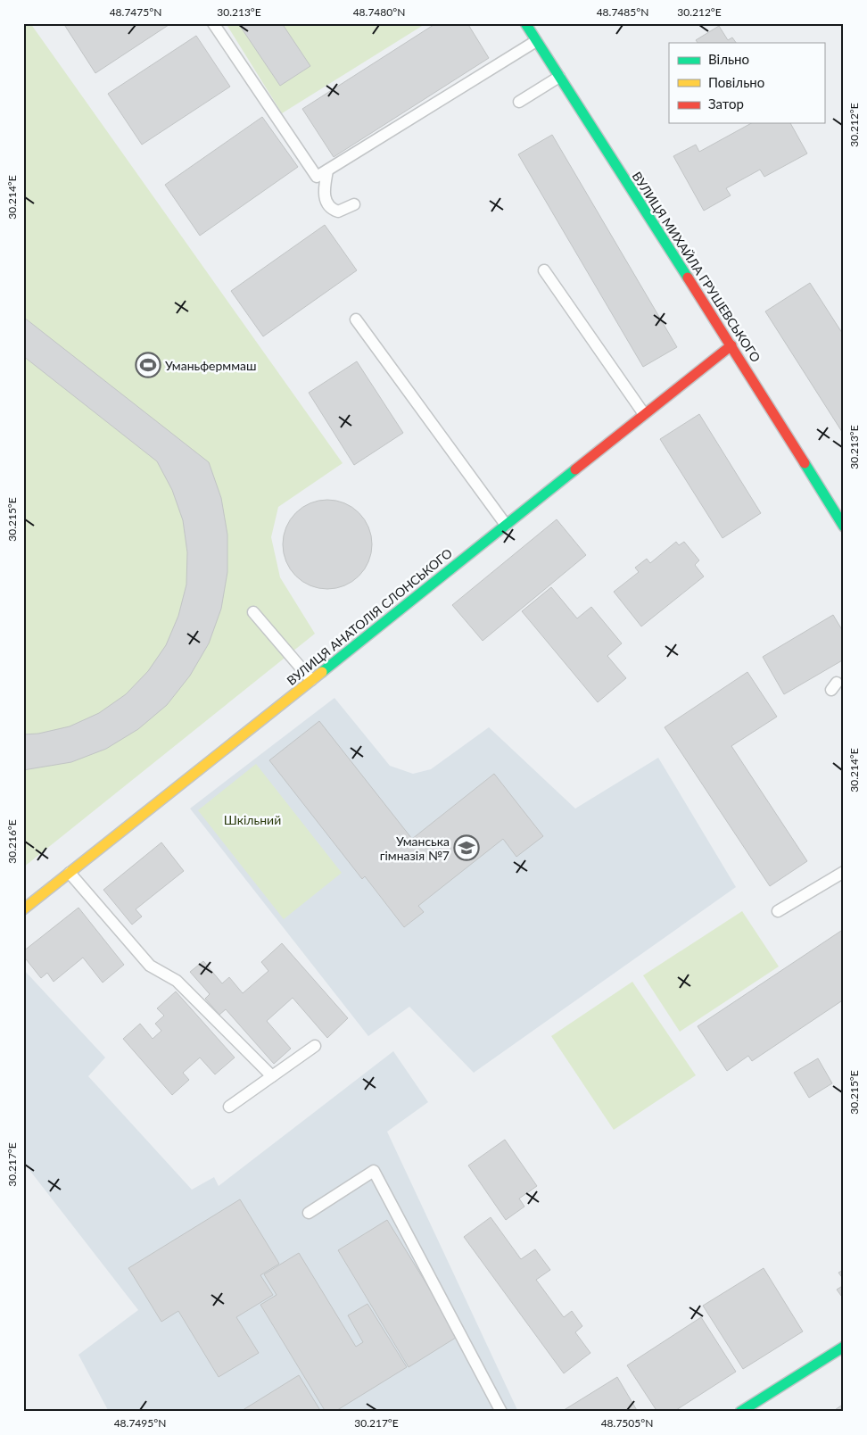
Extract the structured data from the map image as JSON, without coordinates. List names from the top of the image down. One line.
{"streets":{"street":["ВУЛИЦЯ МИХАЙЛА ГРУШЕВСЬКОГО","ВУЛИЦЯ АНАТОЛІЯ СЛОНСЬКОГО"]},"crossings":[["ВУЛИЦЯ МИХАЙЛА ГРУШЕВСЬКОГО","ВУЛИЦЯ АНАТОЛІЯ СЛОНСЬКОГО"]],"parks":["Шкільний"],"places":{"sports":["Уманьферммаш"],"school or university":["Уманська гімназія №7"]},"legend":["Вільно","Повільно","Затор"],"coordinates":["48.7475°N","30.213°E","48.7480°N","48.7485°N","30.212°E","30.214°E","30.215°E","30.216°E","30.217°E","48.7495°N","48.7505°N"]}
